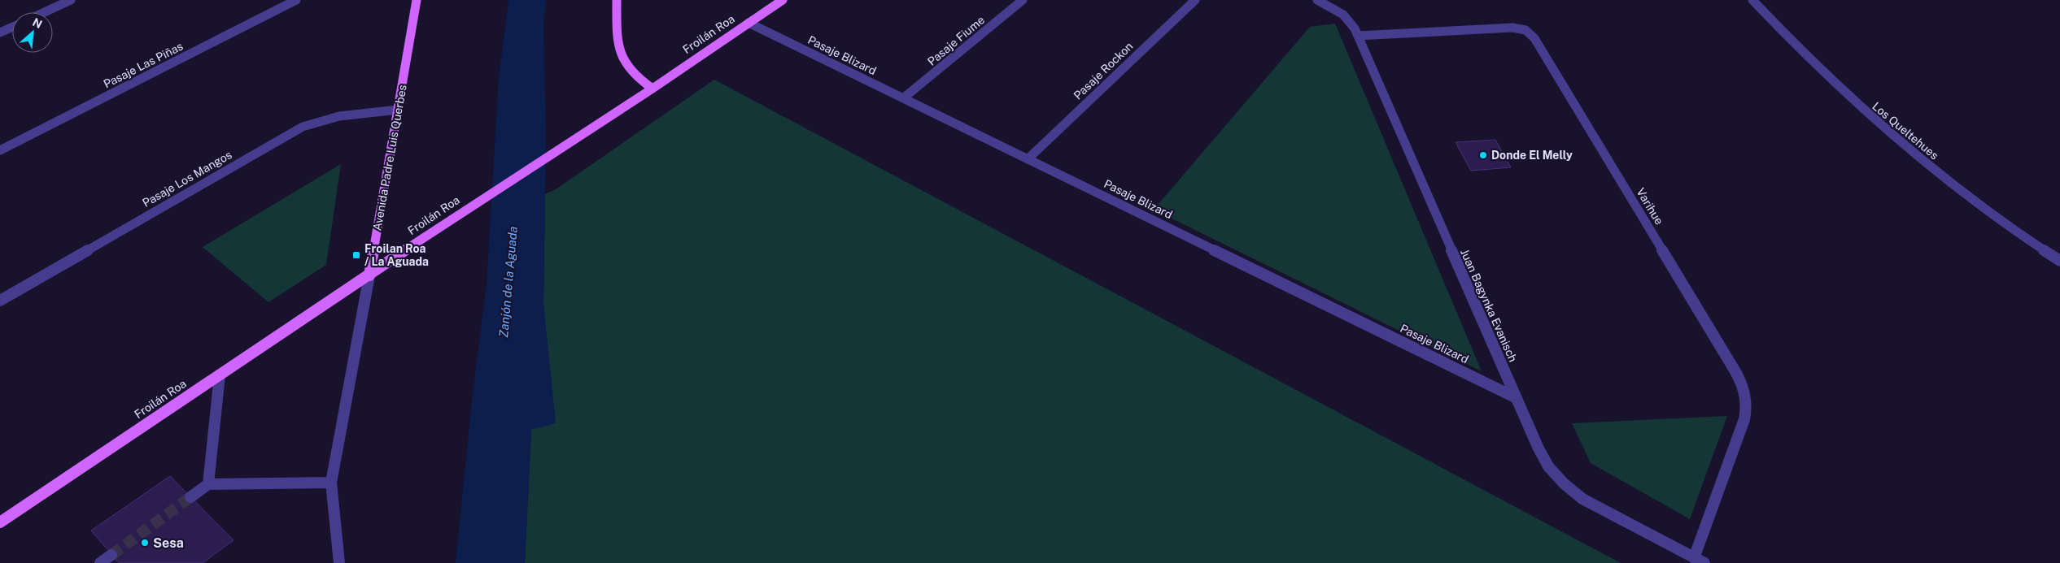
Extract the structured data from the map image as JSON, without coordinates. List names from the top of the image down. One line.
{"streets":{"main road":["Froilán Roa","Avenida Padre Luis Querbes"],"street":["Pasaje Fiume","Pasaje Blizard","Pasaje Las Piñas","Pasaje Rockon","Los Queltehues","Pasaje Los Mangos","Varihue","Juan Bagynka Evanisch"]},"crossings":[["Froilán Roa","Pasaje Blizard"],["Froilán Roa","Avenida Padre Luis Querbes"],["Pasaje Fiume","Pasaje Blizard"],["Pasaje Blizard","Pasaje Rockon"],["Pasaje Blizard","Juan Bagynka Evanisch"],["Avenida Padre Luis Querbes","Pasaje Los Mangos"],["Varihue","Juan Bagynka Evanisch"]],"water":["Zanjón de la Aguada"],"places":{"other":["Donde El Melly","Sesa"],"transit":["Froilan Roa / La Aguada"]},"north":"top right"}
